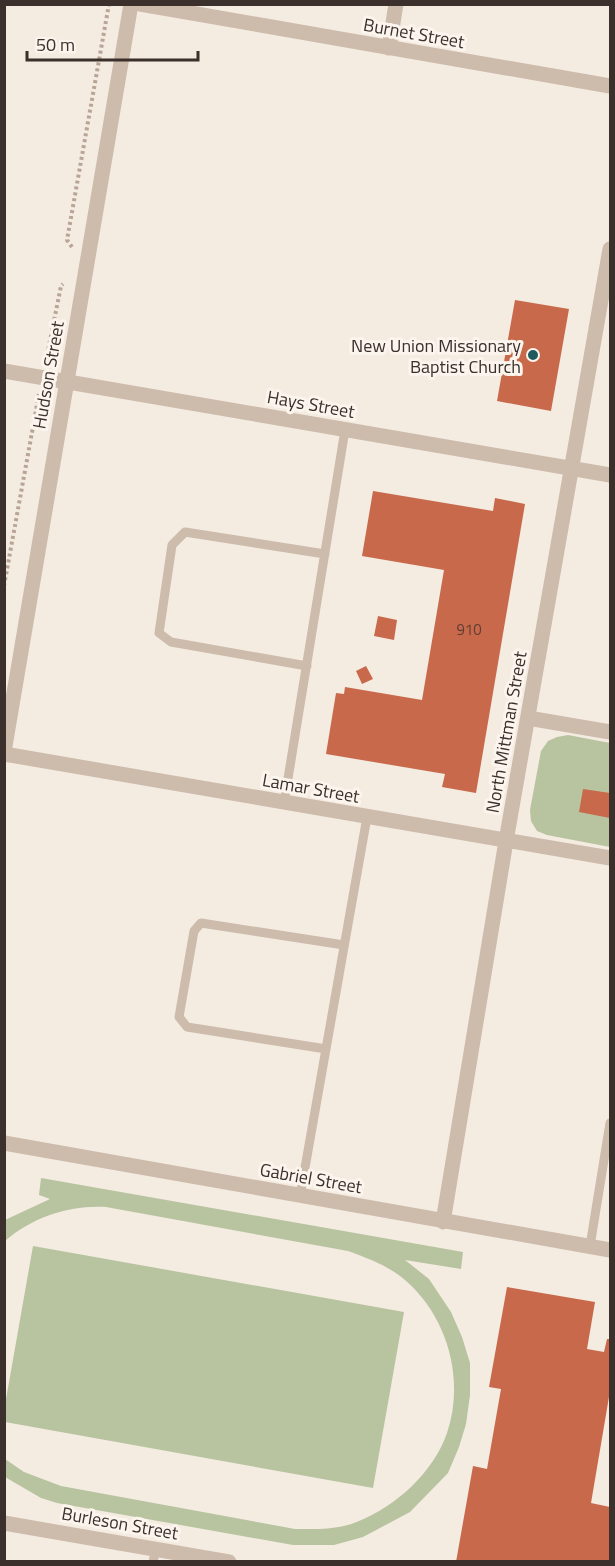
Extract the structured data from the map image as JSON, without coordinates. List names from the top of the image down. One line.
{"streets":{"street":["Burnet Street","Hudson Street","Hays Street","North Mittman Street","Lamar Street","Gabriel Street","Burleson Street"]},"crossings":[["Hudson Street","Hays Street"],["Hudson Street","Lamar Street"],["Hays Street","North Mittman Street"],["North Mittman Street","Lamar Street"],["North Mittman Street","Gabriel Street"]],"places":["New Union Missionary Baptist Church"],"house_numbers":["910"],"scale_bar":"50 m"}
